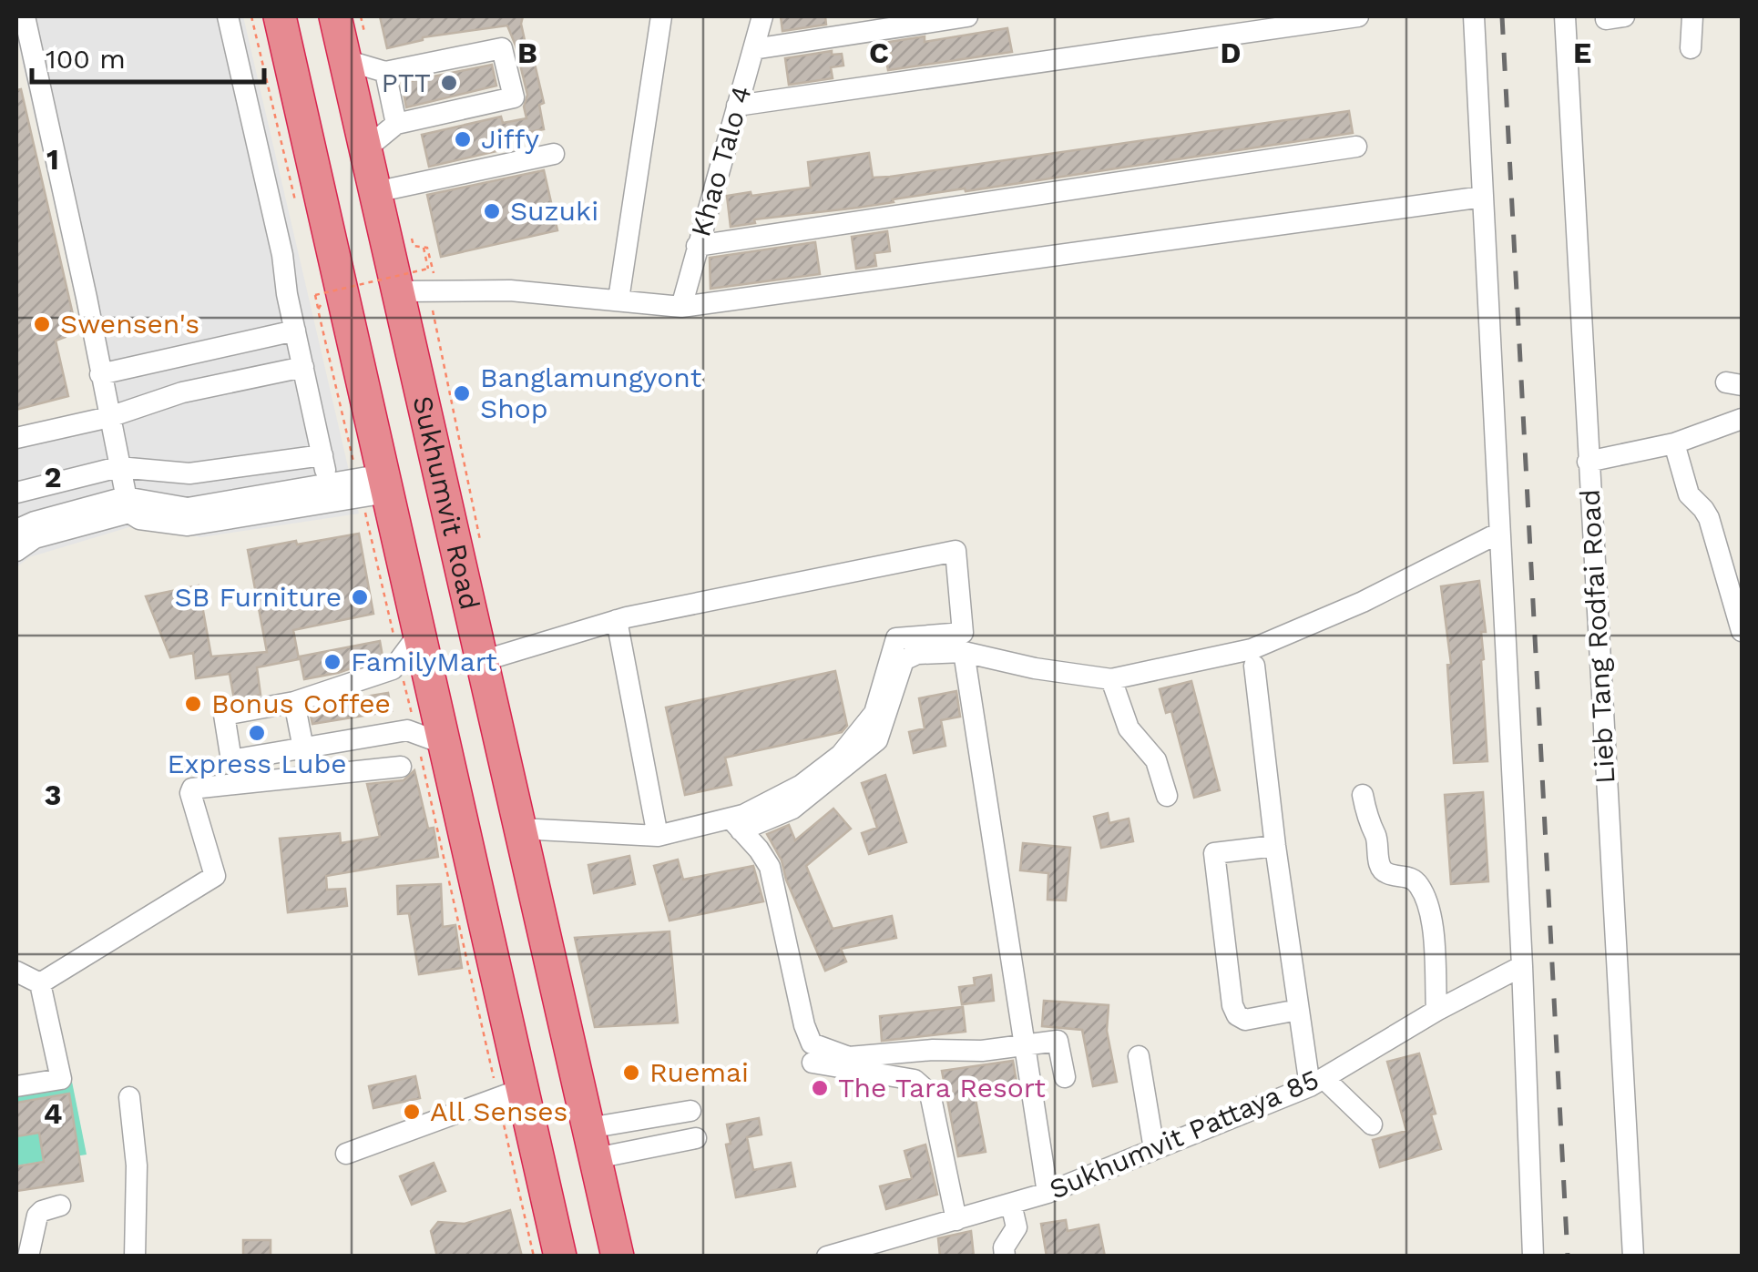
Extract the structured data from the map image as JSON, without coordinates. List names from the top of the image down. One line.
{"streets":{"highway":["Sukhumvit Road"],"street":["Khao Talo 4","Lieb Tang Rodfai Road","Sukhumvit Pattaya 85"]},"places":["PTT","Jiffy","Suzuki","Swensen's","Banglamungyont Shop","SB Furniture","FamilyMart","Bonus Coffee","Express Lube","Ruemai","The Tara Resort","All Senses"],"scale_bar":"100 m","grid":{"columns":["B","C","D","E"],"rows":["1","2","3","4"]}}
